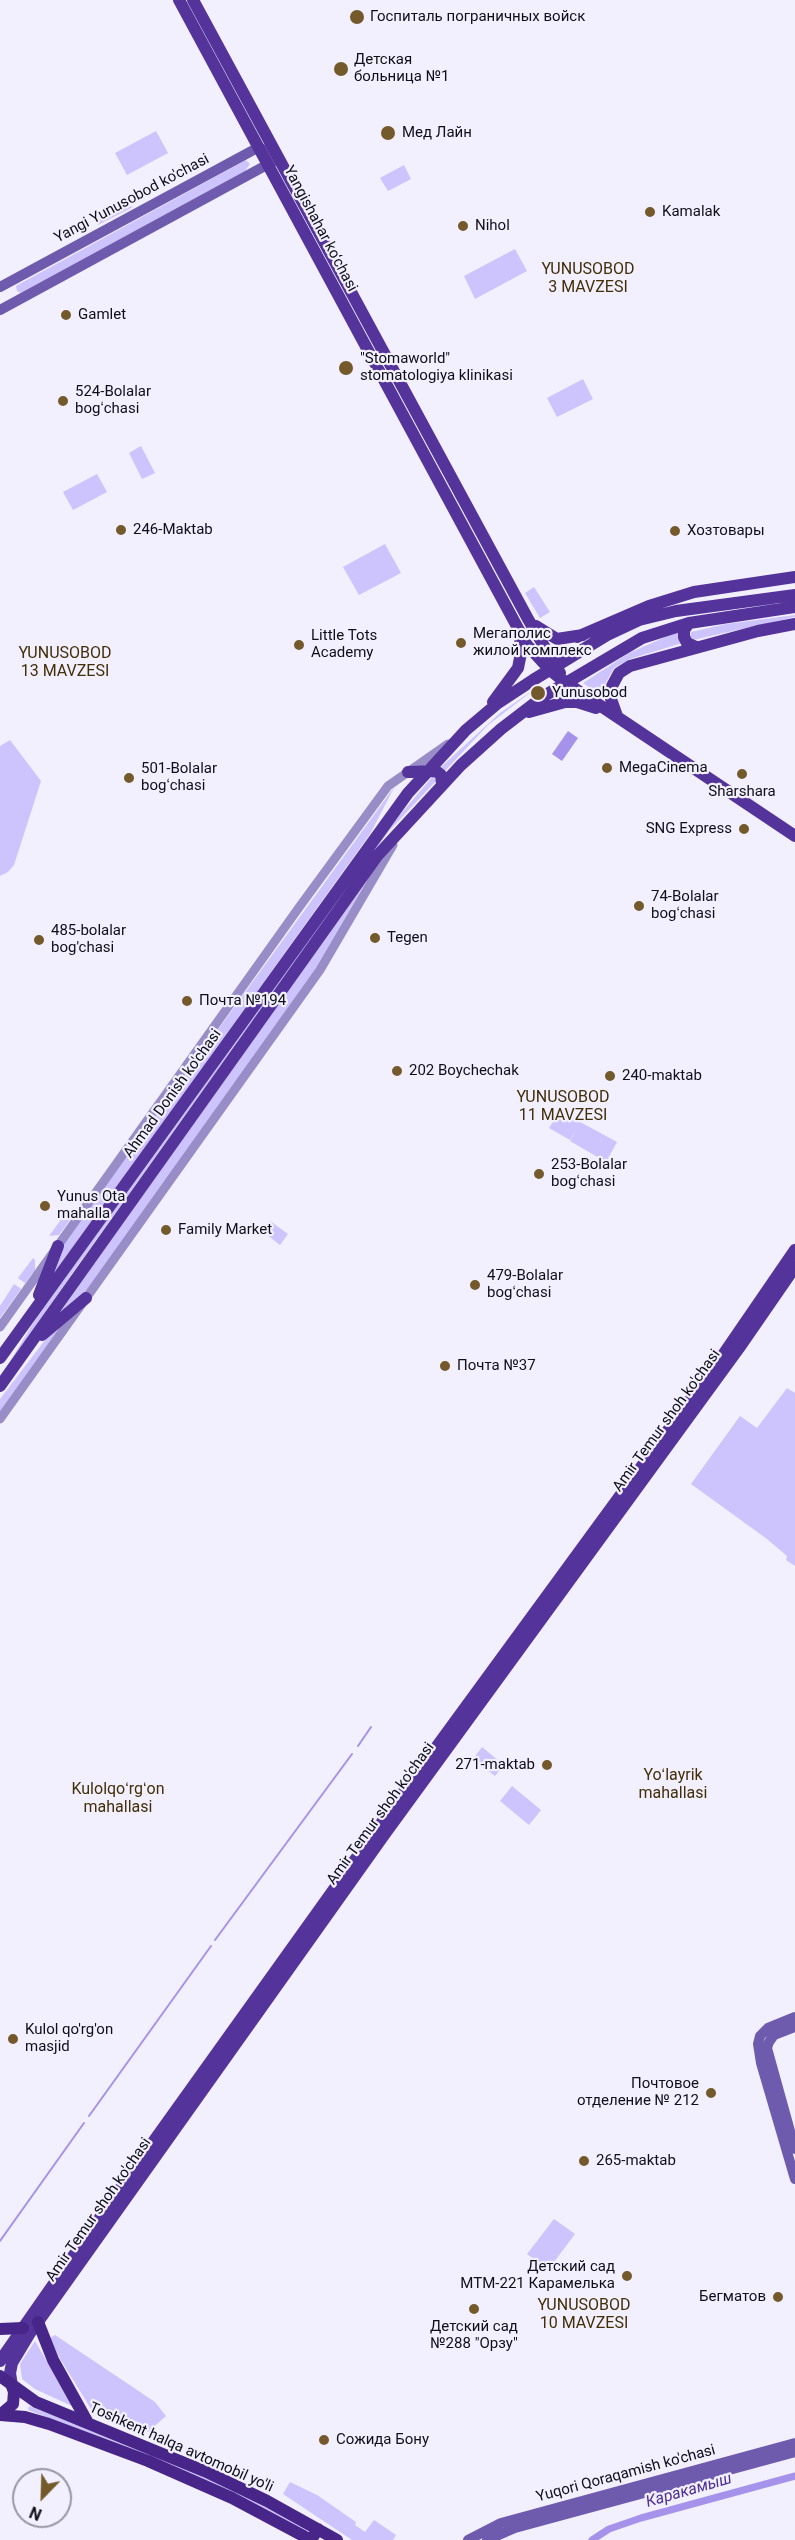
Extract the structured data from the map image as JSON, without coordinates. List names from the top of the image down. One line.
{"streets":{"highway":["Toshkent halqa avtomobil yo'li"],"main road":["Yangi Yunusobod ko'chasi","Yangishahar ko‘chasi","Ahmad Donish ko'chasi","Amir Temur shoh ko'chasi","Yuqori Qoraqamish ko'chasi"]},"crossings":[["Yangi Yunusobod ko'chasi","Yangishahar ko‘chasi"],["Yangishahar ko‘chasi","Ahmad Donish ko'chasi"],["Amir Temur shoh ko'chasi","Toshkent halqa avtomobil yo'li"]],"districts":["YUNUSOBOD 3 MAVZESI","YUNUSOBOD 13 MAVZESI","YUNUSOBOD 11 MAVZESI","Yoʻlayrik mahallasi","Kulolqoʻrgʻon mahallasi","YUNUSOBOD 10 MAVZESI"],"water":["Каракамыш"],"places":["Госпиталь пограничных войск","Детская больница №1","Мед Лайн","Kamalak","Nihol","Gamlet","\"Stomaworld\" stomatologiya klinikasi","524-Bolalar bogʻchasi","246-Maktab","Хозтовары","Мегаполис жилой комплекс","Little Tots Academy","Yunusobod","MegaCinema","Sharshara","501-Bolalar bogʻchasi","SNG Express","74-Bolalar bogʻchasi","Tegen","485-bolalar bog'chasi","Почта №194","202 Boychechak","240-maktab","253-Bolalar bogʻchasi","Yunus Ota mahalla","Family Market","479-Bolalar bogʻchasi","Почта №37","271-maktab","Kulol qo'rg'on masjid","Почтовое отделение № 212","265-maktab","Детский сад МТМ-221 Карамелька","Бегматов","Детский сад №288 \"Орзу\"","Сожида Бону"],"north":"bottom left"}
